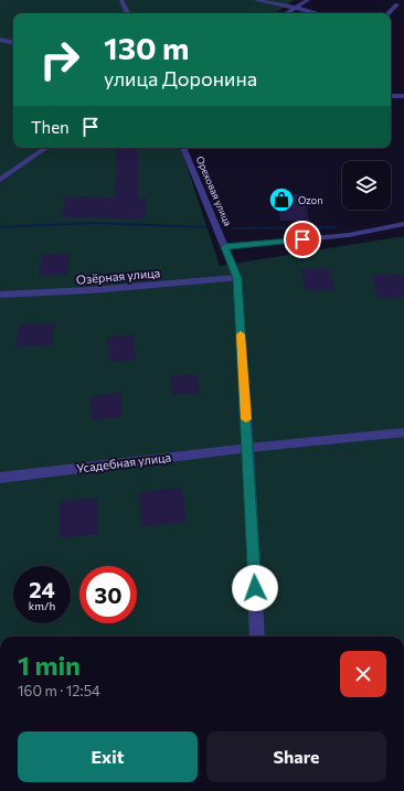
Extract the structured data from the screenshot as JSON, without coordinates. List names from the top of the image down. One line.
{"streets":{"street":["Ореховая улица","Озёрная улица","Усадебная улица"]},"places":{"shop":["Ozon"]},"page":{"turn":["130 m","улица Доронина"],"then":"Then","speed":"24 km/h","limit":"30","heading":["1 min","160 m · 12:54"],"buttons":["Exit","Share"]}}
